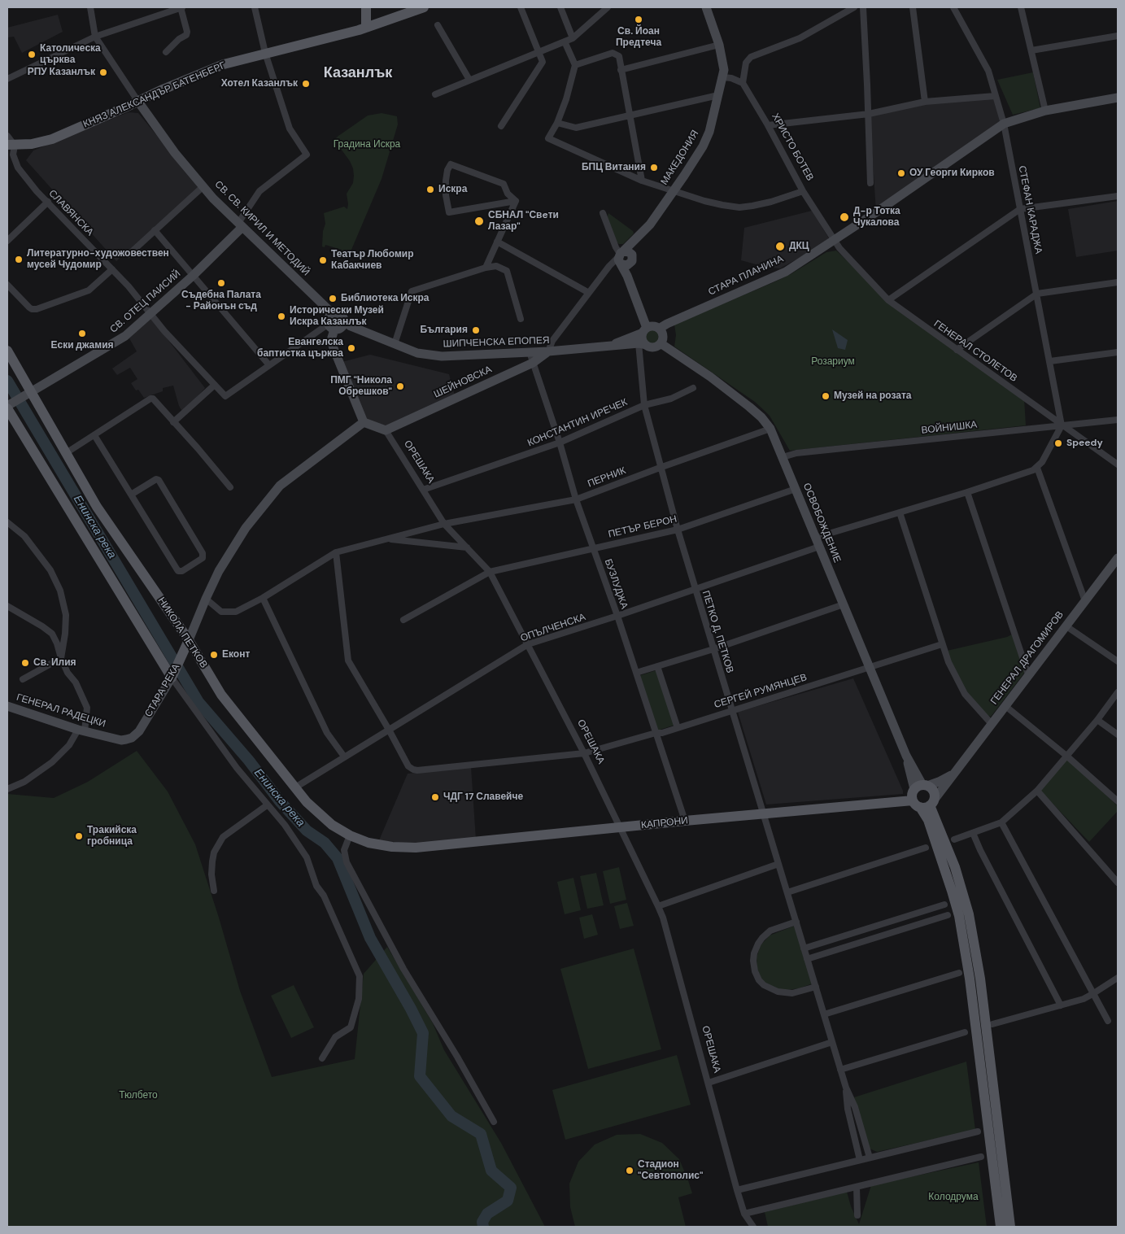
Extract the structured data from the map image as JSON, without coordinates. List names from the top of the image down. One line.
{"streets":{"main road":["КНЯЗ АЛЕКСАНДЪР БАТЕНБЕРГ","МАКЕДОНИЯ","СВ. СВ. КИРИЛ И МЕТОДИЙ","СТАРА ПЛАНИНА","СВ. ОТЕЦ ПАИСИЙ","ШИПЧЕНСКА ЕПОПЕЯ","ШЕЙНОВСКА","ОСВОБОЖДЕНИЕ","НИКОЛА ПЕТКОВ","ГЕНЕРАЛ ДРАГОМИРОВ","СТАРА РЕКА","ГЕНЕРАЛ РАДЕЦКИ","КАПРОНИ"],"street":["ХРИСТО БОТЕВ","СТЕФАН КАРАДЖА","СЛАВЯНСКА","ГЕНЕРАЛ СТОЛЕТОВ","КОНСТАНТИН ИРЕЧЕК","ВОЙНИШКА","ОРЕШАКА","ПЕРНИК","ПЕТЪР БЕРОН","БУЗЛУДЖА","ОПЪЛЧЕНСКА","ПЕТКО Д. ПЕТКОВ","СЕРГЕЙ РУМЯНЦЕВ"]},"crossings":[["КНЯЗ АЛЕКСАНДЪР БАТЕНБЕРГ","СЛАВЯНСКА"],["КНЯЗ АЛЕКСАНДЪР БАТЕНБЕРГ","СВ. СВ. КИРИЛ И МЕТОДИЙ"],["КНЯЗ АЛЕКСАНДЪР БАТЕНБЕРГ","СВ. ОТЕЦ ПАИСИЙ"],["ХРИСТО БОТЕВ","СТАРА ПЛАНИНА"],["ХРИСТО БОТЕВ","ГЕНЕРАЛ СТОЛЕТОВ"],["МАКЕДОНИЯ","ШИПЧЕНСКА ЕПОПЕЯ"],["МАКЕДОНИЯ","ШЕЙНОВСКА"],["СТЕФАН КАРАДЖА","СТАРА ПЛАНИНА"],["СТЕФАН КАРАДЖА","ГЕНЕРАЛ СТОЛЕТОВ"],["СТЕФАН КАРАДЖА","ВОЙНИШКА"],["СЛАВЯНСКА","СВ. ОТЕЦ ПАИСИЙ"],["СВ. СВ. КИРИЛ И МЕТОДИЙ","СВ. ОТЕЦ ПАИСИЙ"],["СВ. СВ. КИРИЛ И МЕТОДИЙ","ШИПЧЕНСКА ЕПОПЕЯ"],["СТАРА ПЛАНИНА","ШИПЧЕНСКА ЕПОПЕЯ"],["СТАРА ПЛАНИНА","ГЕНЕРАЛ СТОЛЕТОВ"],["СТАРА ПЛАНИНА","ОСВОБОЖДЕНИЕ"],["СТАРА ПЛАНИНА","ПЕТКО Д. ПЕТКОВ"],["СВ. ОТЕЦ ПАИСИЙ","НИКОЛА ПЕТКОВ"],["ШИПЧЕНСКА ЕПОПЕЯ","ШЕЙНОВСКА"],["ШИПЧЕНСКА ЕПОПЕЯ","ОСВОБОЖДЕНИЕ"],["ШИПЧЕНСКА ЕПОПЕЯ","БУЗЛУДЖА"],["ШИПЧЕНСКА ЕПОПЕЯ","ПЕТКО Д. ПЕТКОВ"],["ГЕНЕРАЛ СТОЛЕТОВ","ВОЙНИШКА"],["ШЕЙНОВСКА","ОРЕШАКА"],["ШЕЙНОВСКА","БУЗЛУДЖА"],["КОНСТАНТИН ИРЕЧЕК","ОРЕШАКА"],["КОНСТАНТИН ИРЕЧЕК","БУЗЛУДЖА"],["КОНСТАНТИН ИРЕЧЕК","ПЕТКО Д. ПЕТКОВ"],["ВОЙНИШКА","ОСВОБОЖДЕНИЕ"],["ОРЕШАКА","ПЕРНИК"],["ОРЕШАКА","ПЕТЪР БЕРОН"],["ОРЕШАКА","ОПЪЛЧЕНСКА"],["ОРЕШАКА","СЕРГЕЙ РУМЯНЦЕВ"],["ОРЕШАКА","КАПРОНИ"],["ПЕРНИК","ОСВОБОЖДЕНИЕ"],["ПЕРНИК","БУЗЛУДЖА"],["ПЕРНИК","ПЕТКО Д. ПЕТКОВ"],["ОСВОБОЖДЕНИЕ","ПЕТЪР БЕРОН"],["ОСВОБОЖДЕНИЕ","ОПЪЛЧЕНСКА"],["ОСВОБОЖДЕНИЕ","ПЕТКО Д. ПЕТКОВ"],["ОСВОБОЖДЕНИЕ","ГЕНЕРАЛ ДРАГОМИРОВ"],["ОСВОБОЖДЕНИЕ","СЕРГЕЙ РУМЯНЦЕВ"],["ПЕТЪР БЕРОН","БУЗЛУДЖА"],["ПЕТЪР БЕРОН","ПЕТКО Д. ПЕТКОВ"],["БУЗЛУДЖА","ОПЪЛЧЕНСКА"],["БУЗЛУДЖА","СЕРГЕЙ РУМЯНЦЕВ"],["БУЗЛУДЖА","КАПРОНИ"],["ОПЪЛЧЕНСКА","ПЕТКО Д. ПЕТКОВ"],["ОПЪЛЧЕНСКА","НИКОЛА ПЕТКОВ"],["ОПЪЛЧЕНСКА","СЕРГЕЙ РУМЯНЦЕВ"],["ПЕТКО Д. ПЕТКОВ","СЕРГЕЙ РУМЯНЦЕВ"],["ПЕТКО Д. ПЕТКОВ","КАПРОНИ"],["НИКОЛА ПЕТКОВ","СТАРА РЕКА"],["НИКОЛА ПЕТКОВ","КАПРОНИ"],["ГЕНЕРАЛ ДРАГОМИРОВ","КАПРОНИ"],["СТАРА РЕКА","ГЕНЕРАЛ РАДЕЦКИ"]],"districts":["Казанлък"],"water":["Енинска река"],"parks":["Градина Искра","Розариум","Тюлбето","Колодрума"],"places":["Св. Йоан Предтеча","Католическа църква","РПУ Казанлък","Хотел Казанлък","БПЦ Витания","ОУ Георги Кирков","Искра","Д-р Тотка Чукалова","СБНАЛ \"Свeти Лазар\"","ДКЦ","Литературно-художовествен мусей Чудомир","Театър Любомир Кабакчиев","Съдебна Палата - Районън съд","Библиотека Искра","Исторически Музей Искра Казанлък","България","Ески джамия","Евангелска баптистка църква","ПМГ \"Никола Обрешков\"","Музей на розата","Speedy","Еконт","Св. Илия","ЧДГ 17 Славейче","Тракийска гробница","Стадион \"Севтополис\""]}
